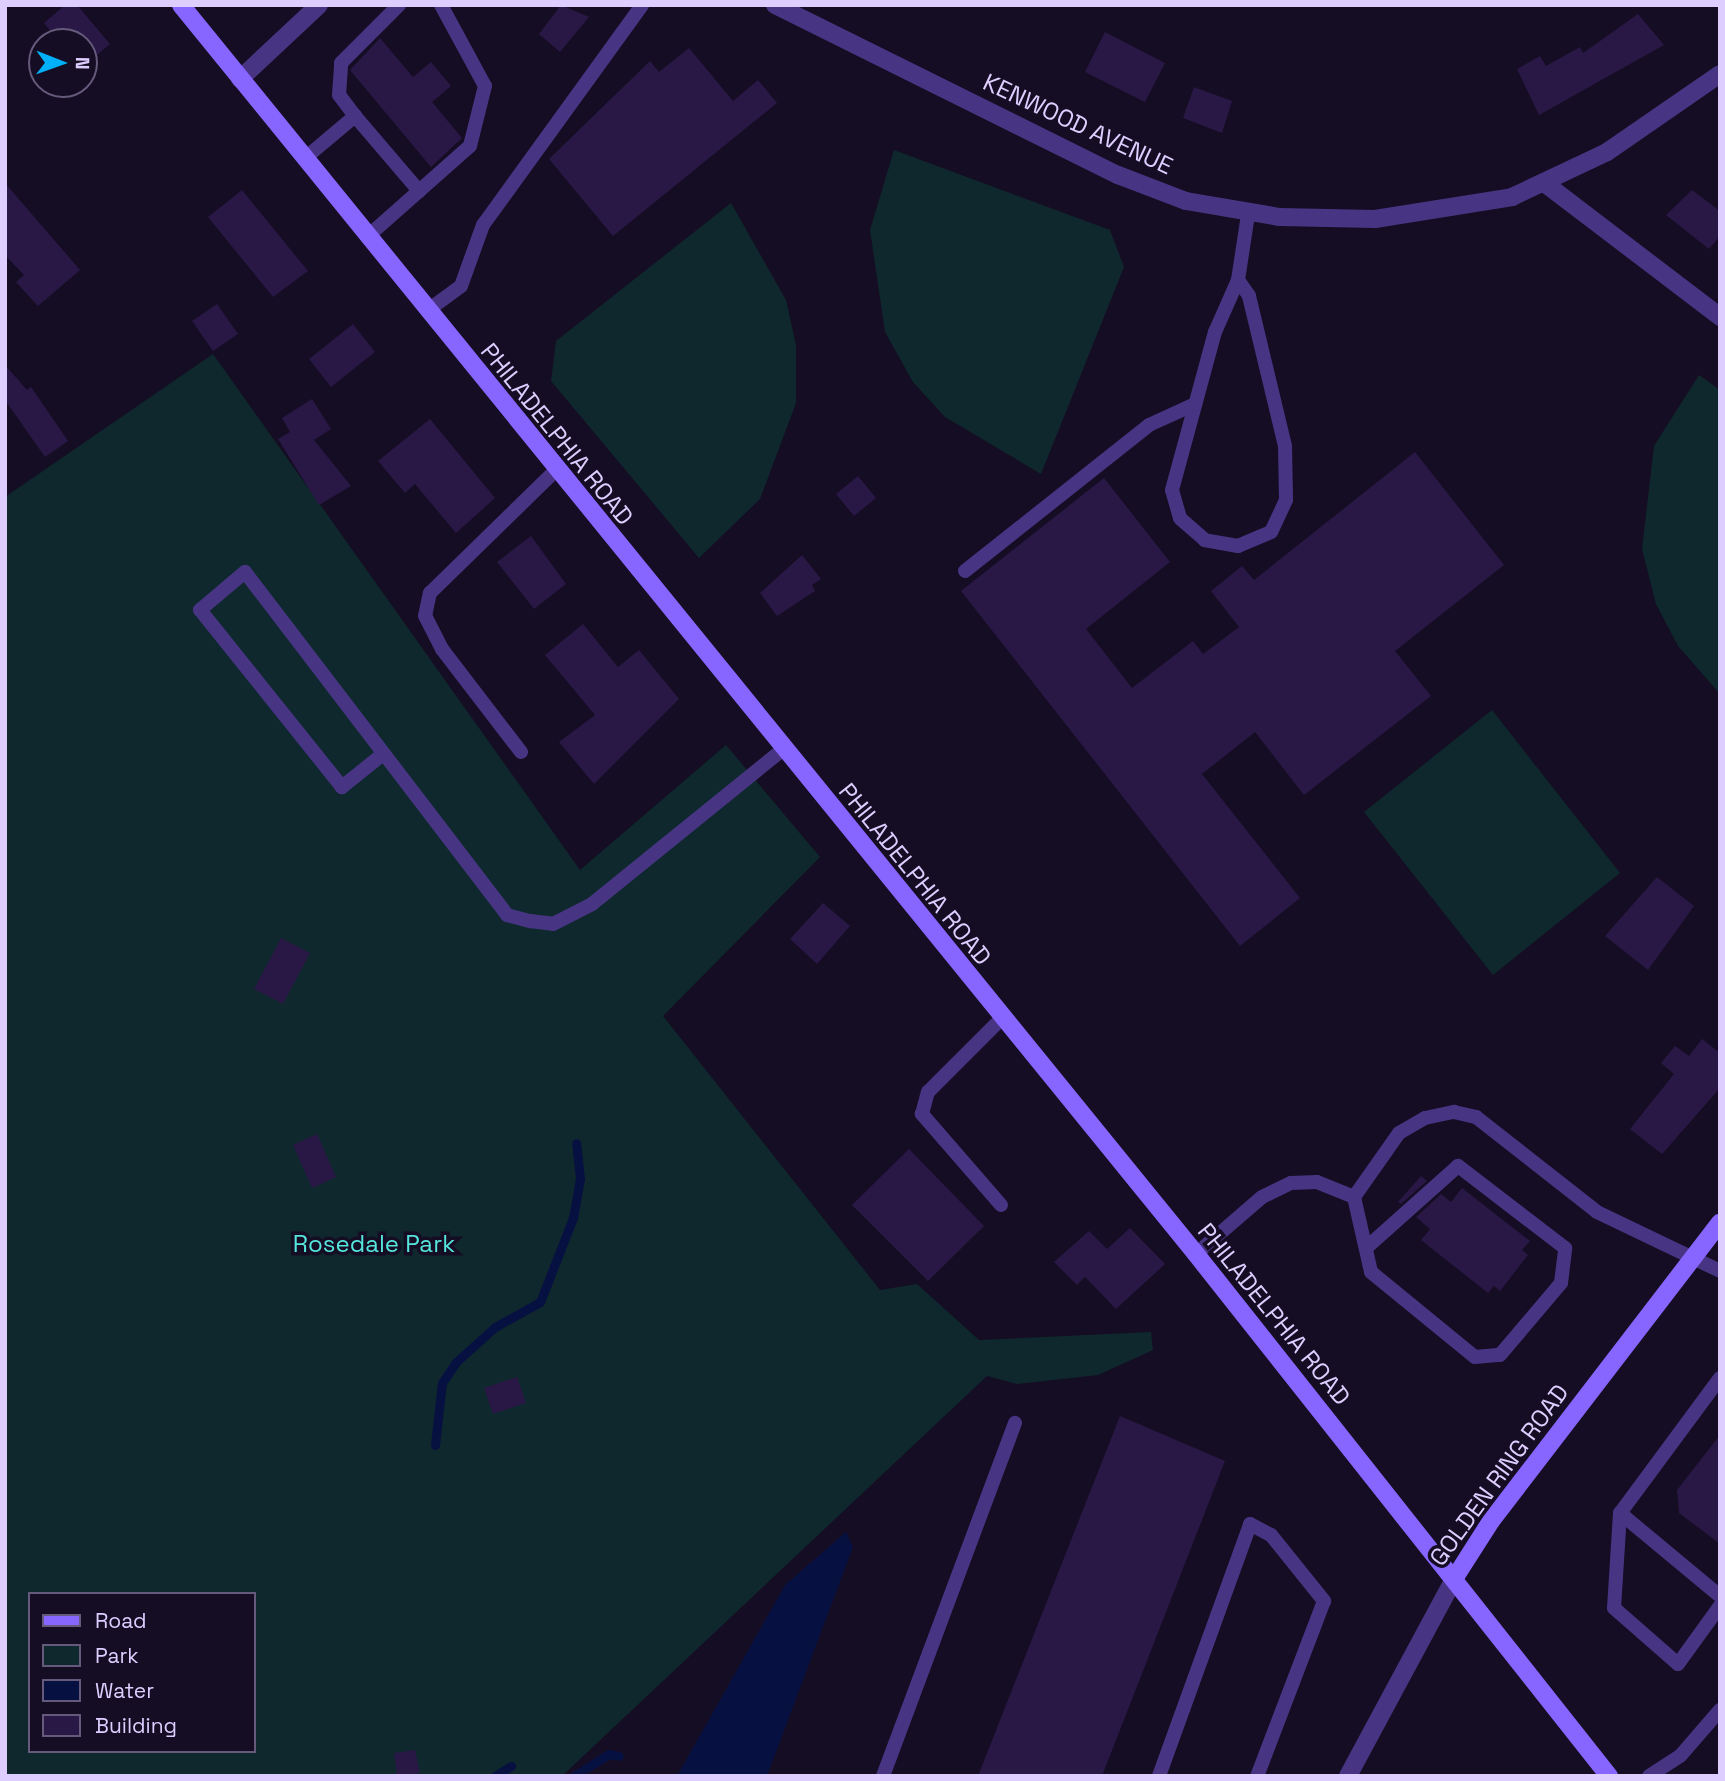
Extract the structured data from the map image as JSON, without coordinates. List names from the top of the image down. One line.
{"streets":{"main road":["PHILADELPHIA ROAD","GOLDEN RING ROAD"],"street":["KENWOOD AVENUE"]},"crossings":[["PHILADELPHIA ROAD","GOLDEN RING ROAD"]],"parks":["Rosedale Park"],"legend":["Road","Park","Water","Building"],"north":"right"}
